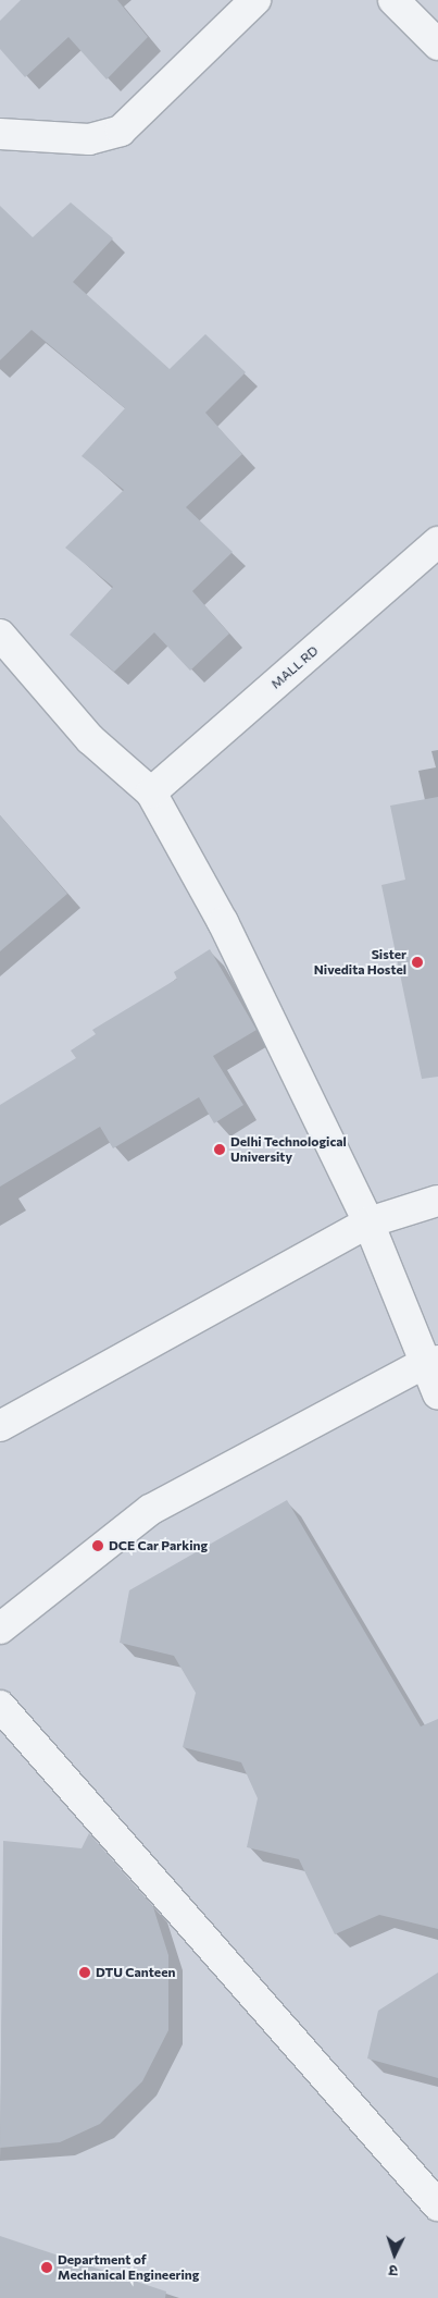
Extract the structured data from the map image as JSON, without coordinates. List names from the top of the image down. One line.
{"streets":{"lane":["MALL RD"]},"places":["Sister Nivedita Hostel","Delhi Technological University","DCE Car Parking","DTU Canteen","Department of Mechanical Engineering"],"north":"bottom"}
